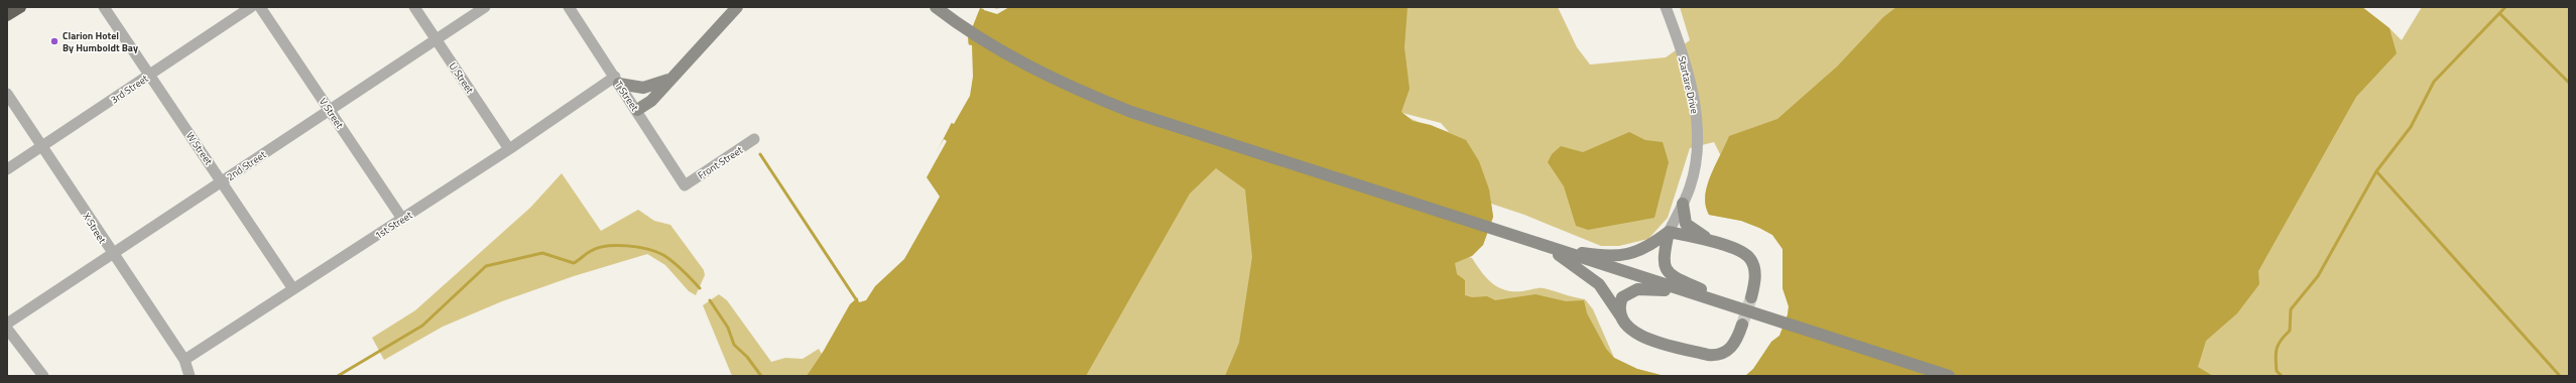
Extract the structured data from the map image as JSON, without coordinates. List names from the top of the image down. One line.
{"streets":{"street":["U Street","Startare Drive","3rd Street","T Street","V Street","W Street","Front Street","2nd Street","1st Street","X Street"]},"crossings":[["U Street","2nd Street"],["U Street","1st Street"],["3rd Street","W Street"],["3rd Street","X Street"],["T Street","Front Street"],["T Street","1st Street"],["V Street","2nd Street"],["V Street","1st Street"],["W Street","2nd Street"],["W Street","1st Street"],["2nd Street","X Street"],["1st Street","X Street"]],"places":["Clarion Hotel By Humboldt Bay"]}
